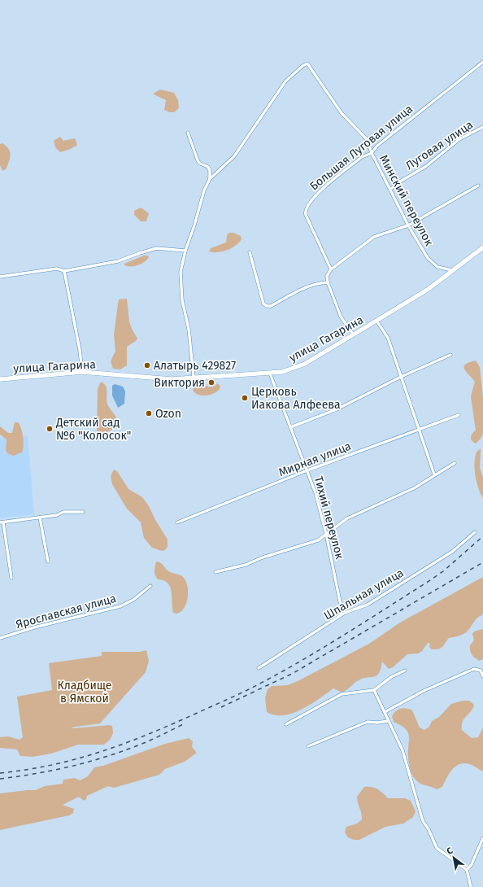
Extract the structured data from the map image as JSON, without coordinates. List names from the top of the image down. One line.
{"streets":{"main road":["улица Гагарина"],"street":["Луговая улица","Большая Луговая улица","Минский переулок","Мирная улица","Тихий переулок","Шпальная улица","Ярославская улица"]},"crossings":[["Луговая улица","Минский переулок"],["Большая Луговая улица","Минский переулок"],["Минский переулок","улица Гагарина"],["улица Гагарина","Тихий переулок"],["Мирная улица","Тихий переулок"],["Тихий переулок","Шпальная улица"]],"parks":["Кладбище в Ямской"],"places":["Алатырь 429827","Виктория","Церковь Иакова Алфеева","Ozon","Детский сад №6 \"Колосок\""],"north":"top left"}
